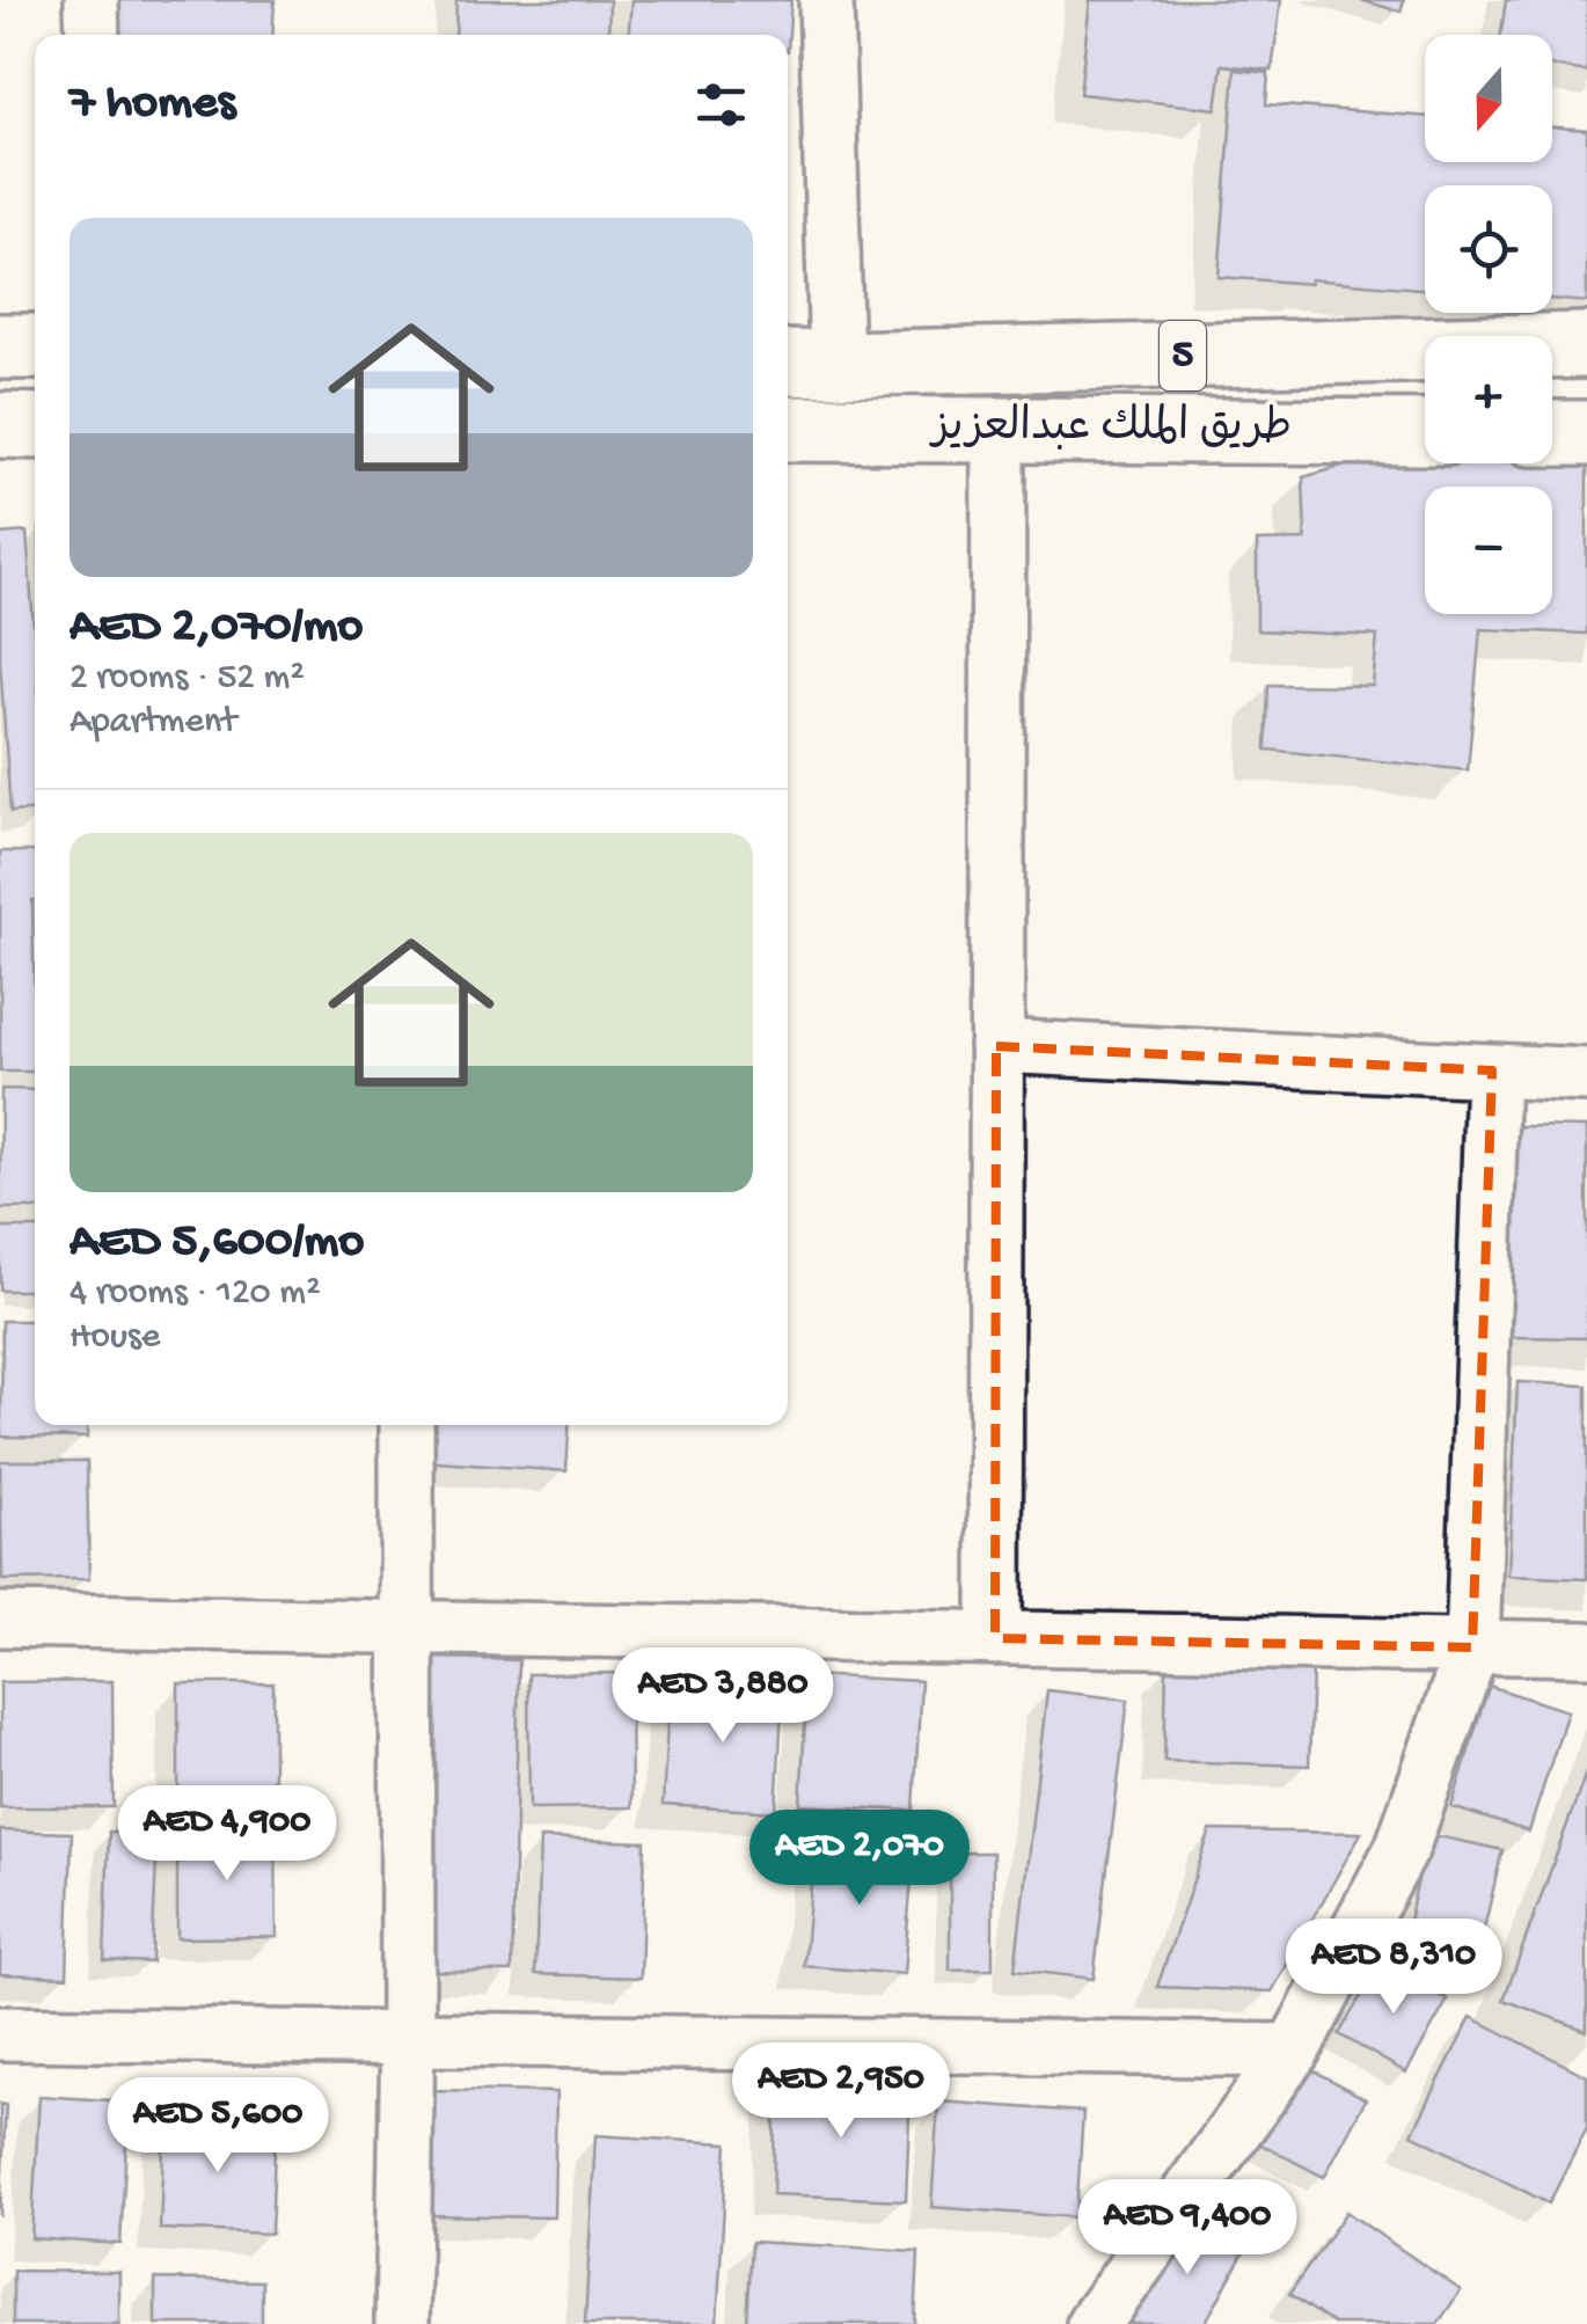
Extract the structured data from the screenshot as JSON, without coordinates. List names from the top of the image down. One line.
{"streets":{"highway":["5","طريق الملك عبدالعزيز"]},"north":"bottom","page":{"map_buttons":["+","−"],"heading":"7 homes","list":[{"name":"AED 2,070/mo","note":"2 rooms · 52 m² · Apartment"},{"name":"AED 5,600/mo","note":"4 rooms · 120 m² · House"}],"price":["AED 3,880","AED 4,900","AED 2,070","AED 8,310","AED 2,950","AED 5,600","AED 9,400"]}}
